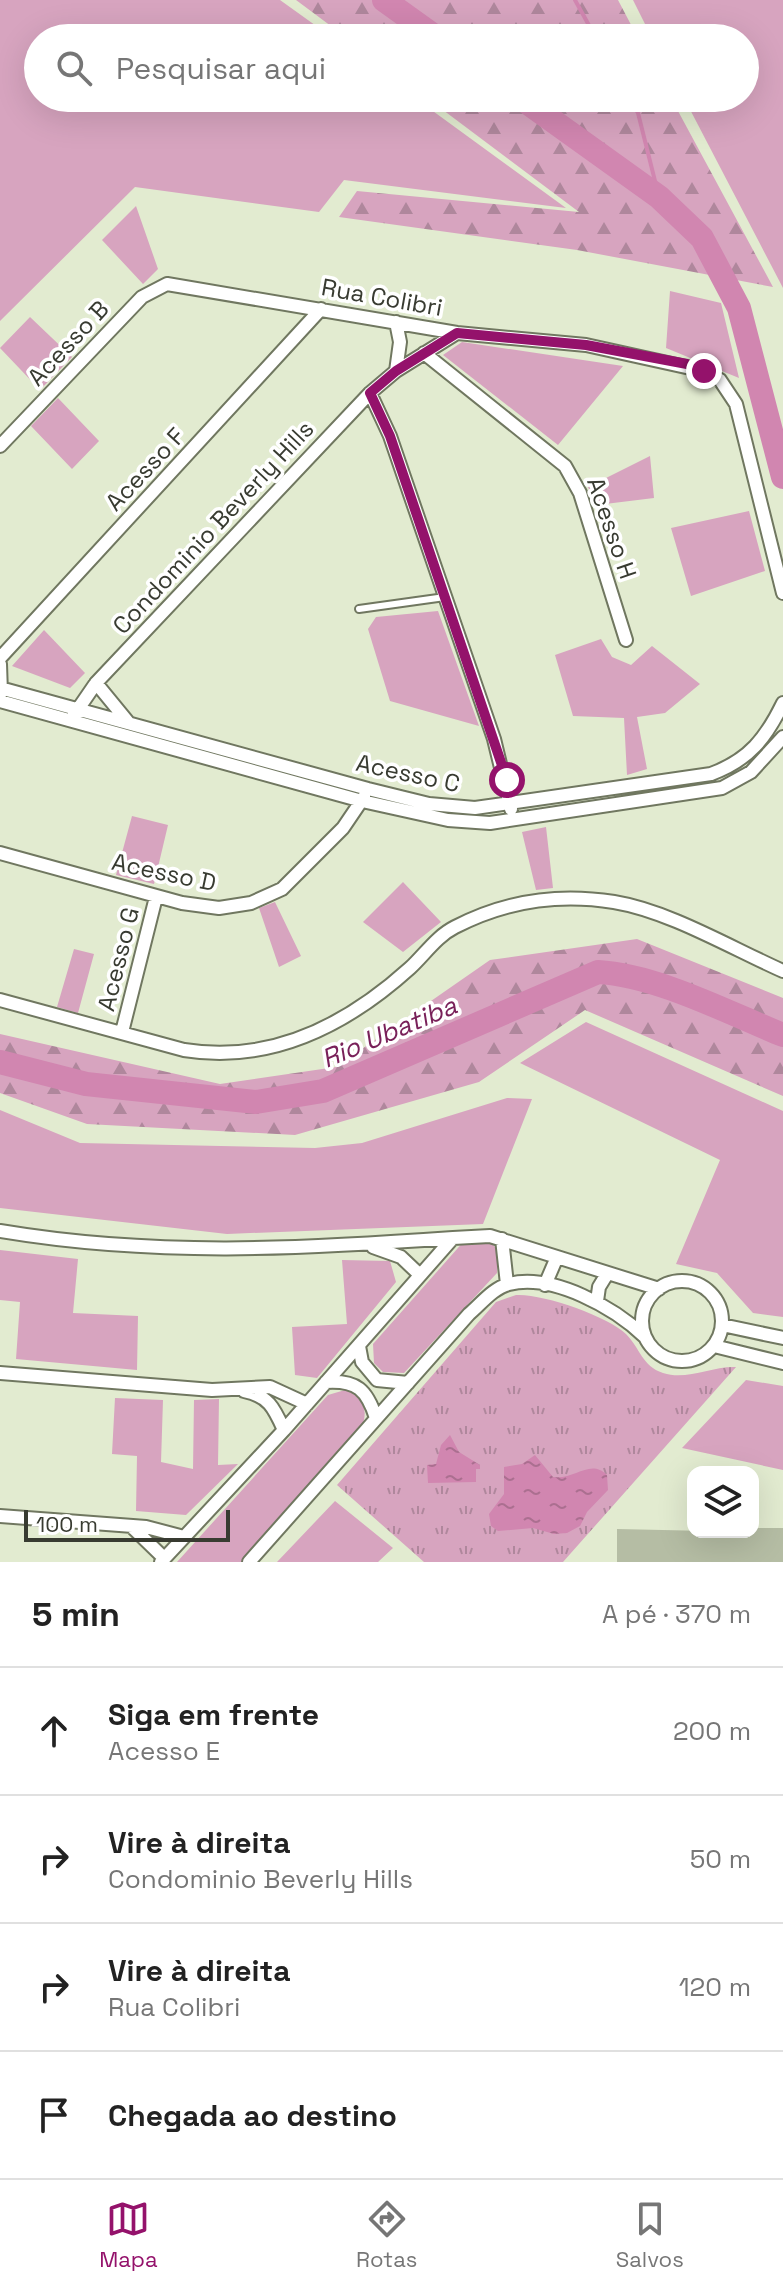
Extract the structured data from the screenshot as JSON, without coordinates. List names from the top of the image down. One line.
{"streets":{"street":["Rua Colibri","Acesso B","Acesso F","Condominio Beverly Hills","Acesso H","Acesso C","Acesso D","Acesso G"]},"crossings":[["Rua Colibri","Acesso B"],["Rua Colibri","Acesso F"],["Rua Colibri","Condominio Beverly Hills"],["Acesso F","Acesso C"],["Condominio Beverly Hills","Acesso H"],["Condominio Beverly Hills","Acesso C"],["Acesso C","Acesso D"],["Acesso D","Acesso G"]],"water":["Rio Ubatiba"],"scale_bar":"100 m","page":{"search":"Pesquisar aqui","scale":"100 m","heading":["5 min","A pé · 370 m"],"list":[["Siga em frente","Acesso E","200 m"],["Vire à direita","Condominio Beverly Hills","50 m"],["Vire à direita","Rua Colibri","120 m"],"Chegada ao destino"],"nav":["Mapa","Rotas","Salvos"]}}
